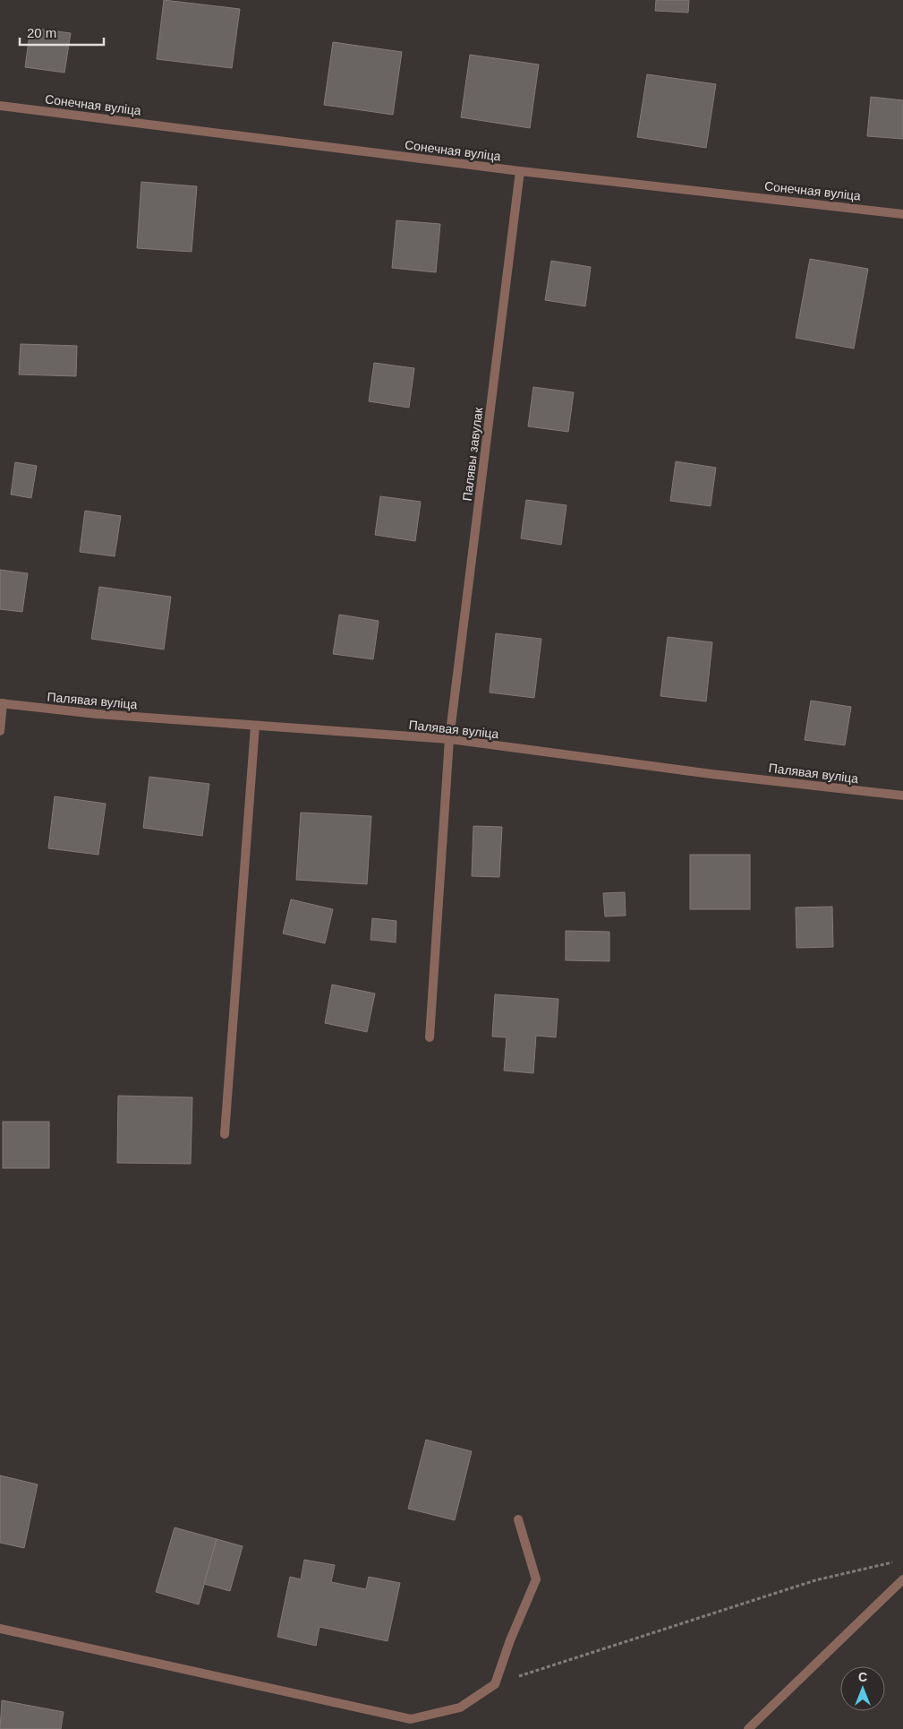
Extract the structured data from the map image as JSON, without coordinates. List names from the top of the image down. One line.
{"streets":{"street":["Сонечная вуліца","Палявы завулак","Палявая вуліца"]},"crossings":[["Сонечная вуліца","Палявы завулак"],["Палявы завулак","Палявая вуліца"]],"scale_bar":"20 m","north":"top"}
